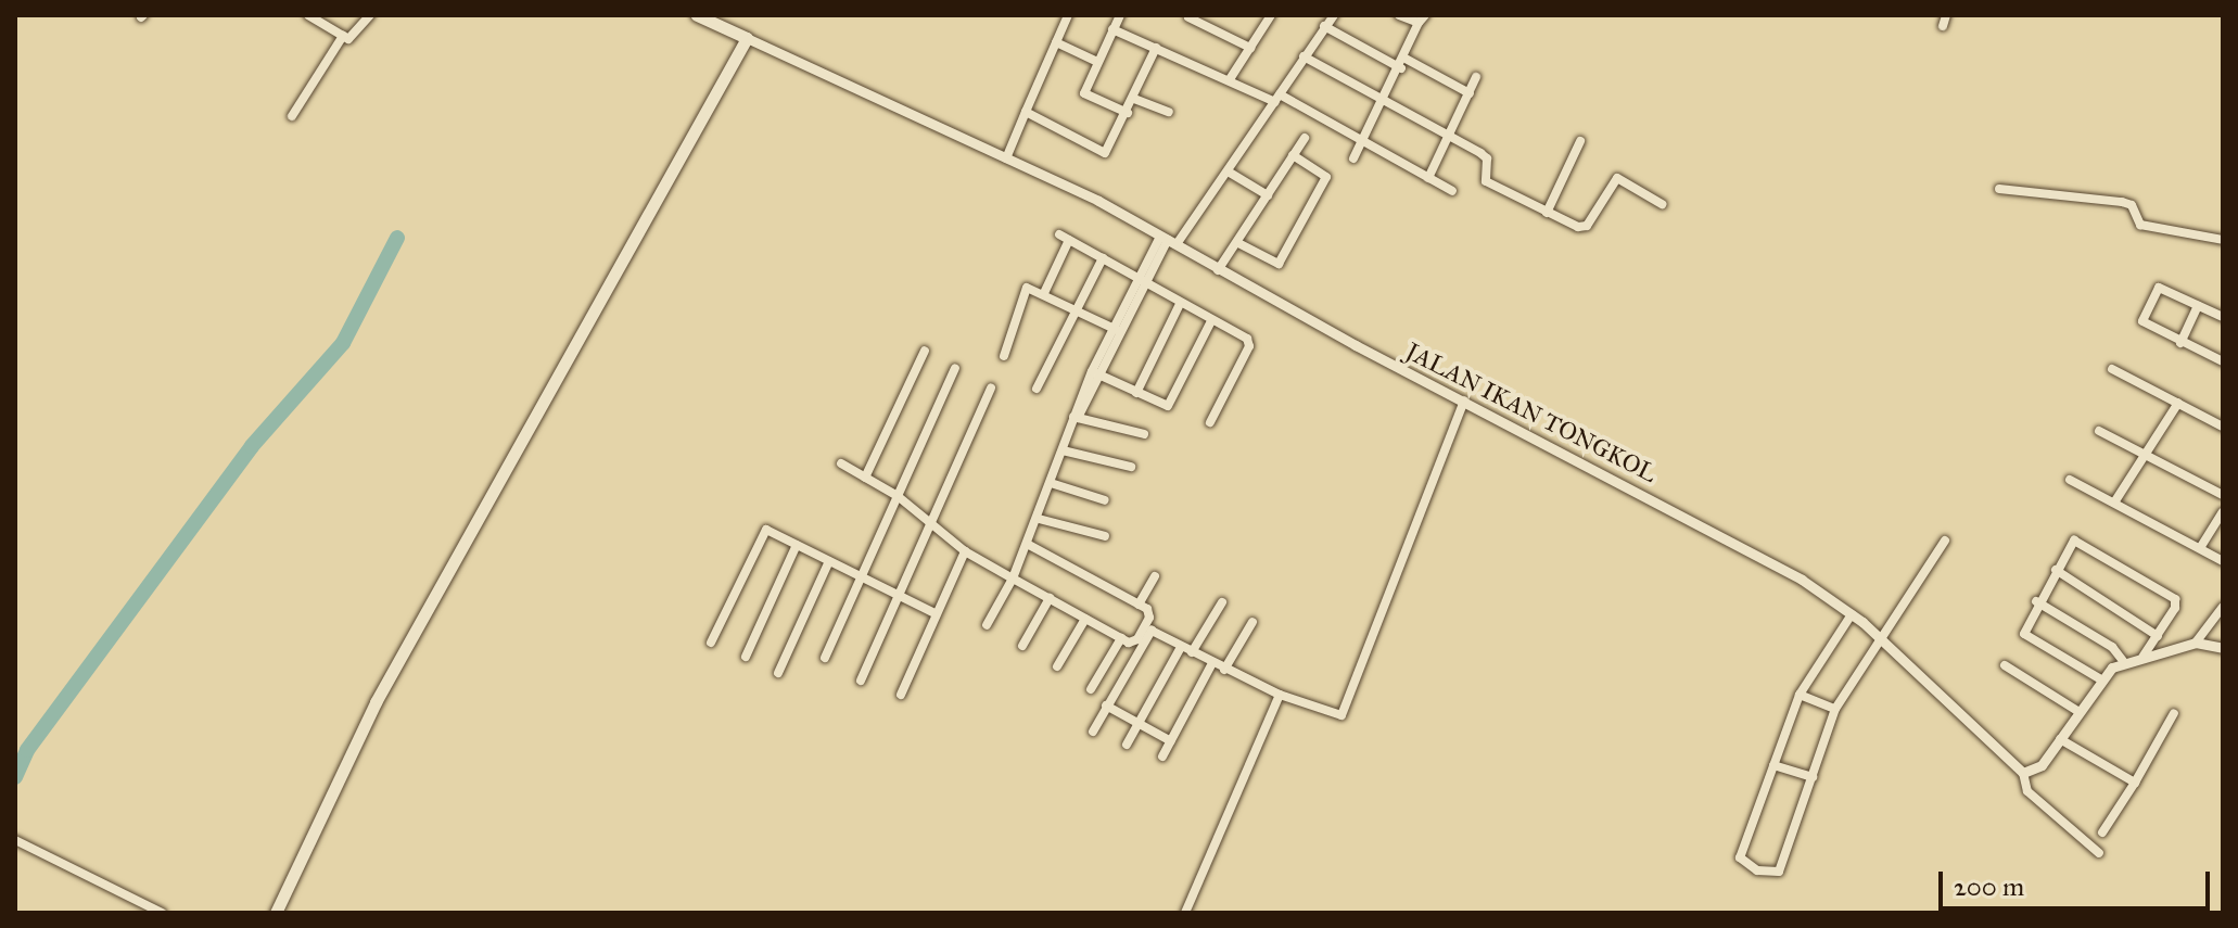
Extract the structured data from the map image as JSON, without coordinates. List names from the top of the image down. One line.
{"streets":{"street":["JALAN IKAN TONGKOL"]},"scale_bar":"200 m"}
